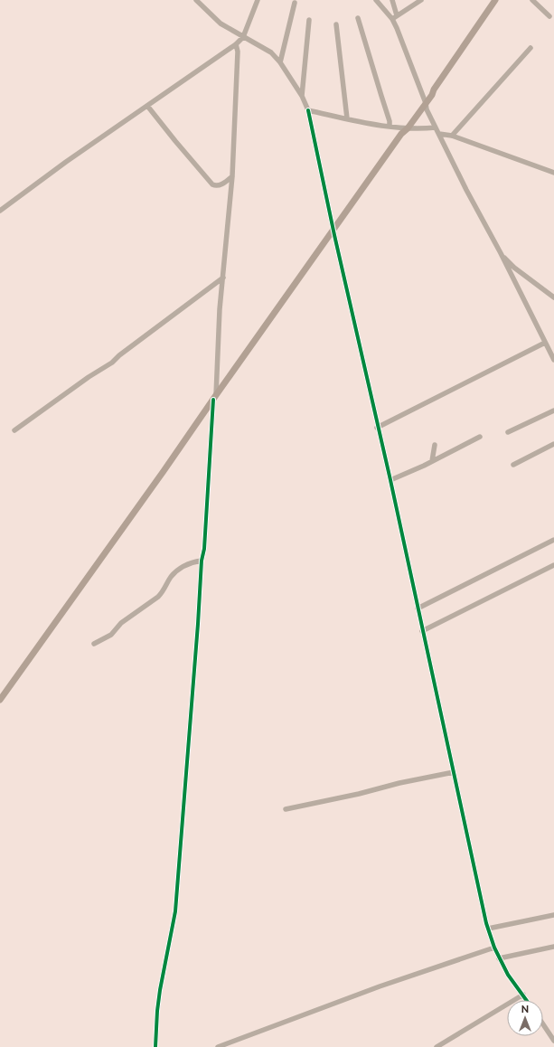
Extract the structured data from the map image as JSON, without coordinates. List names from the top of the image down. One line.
{"north":"top"}
